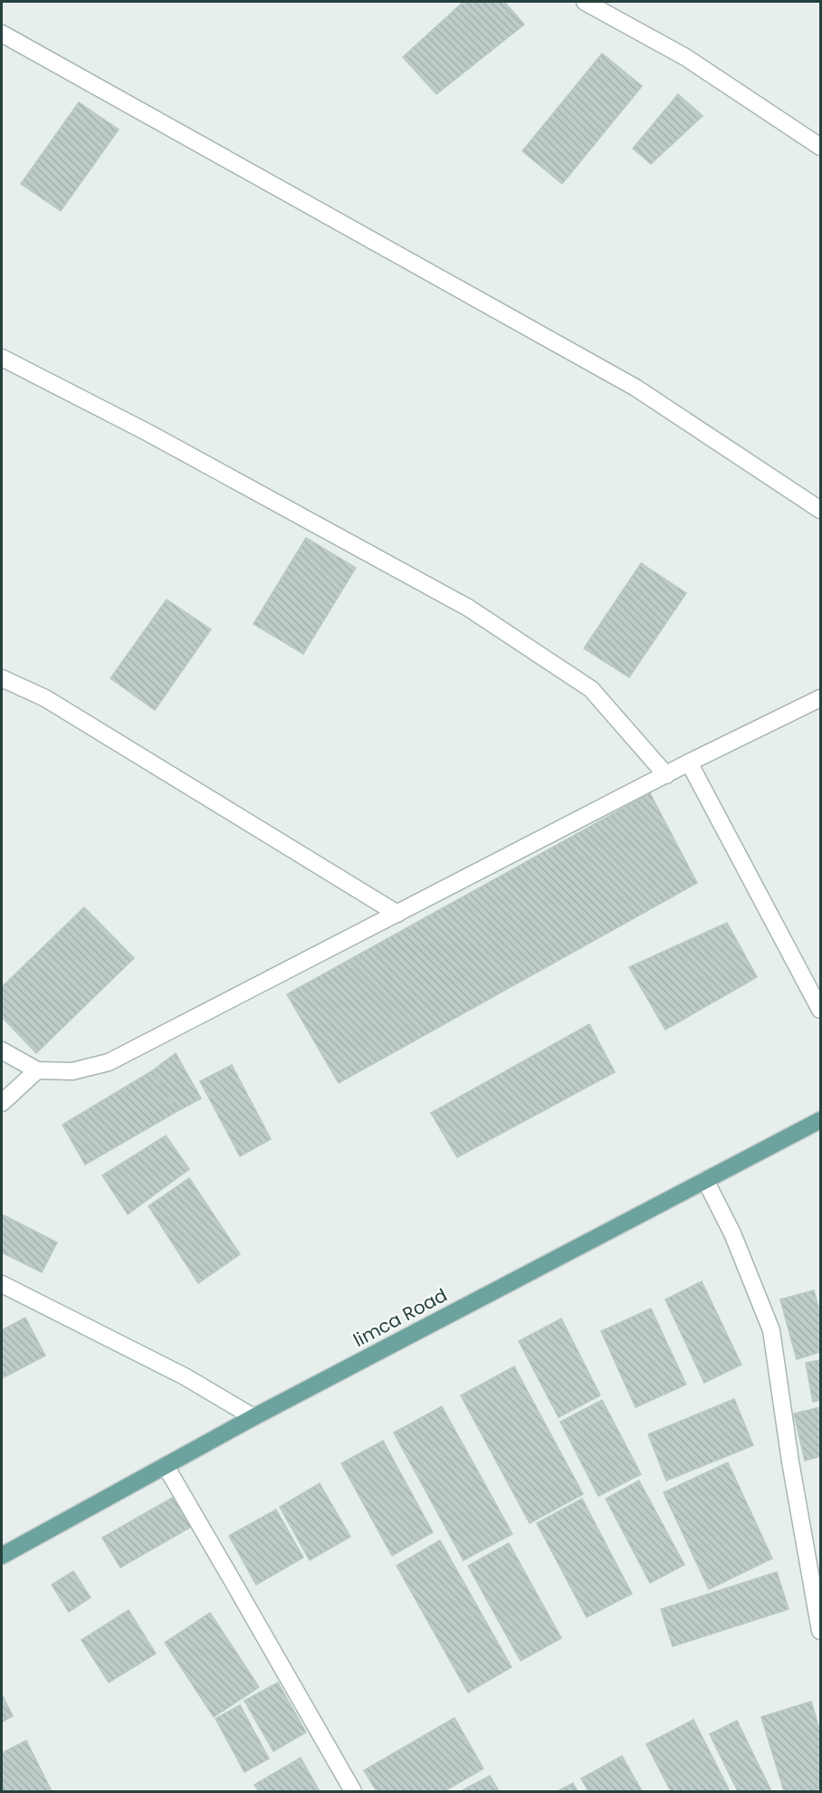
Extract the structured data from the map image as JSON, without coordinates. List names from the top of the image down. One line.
{"streets":{"main road":["limca Road"]}}
